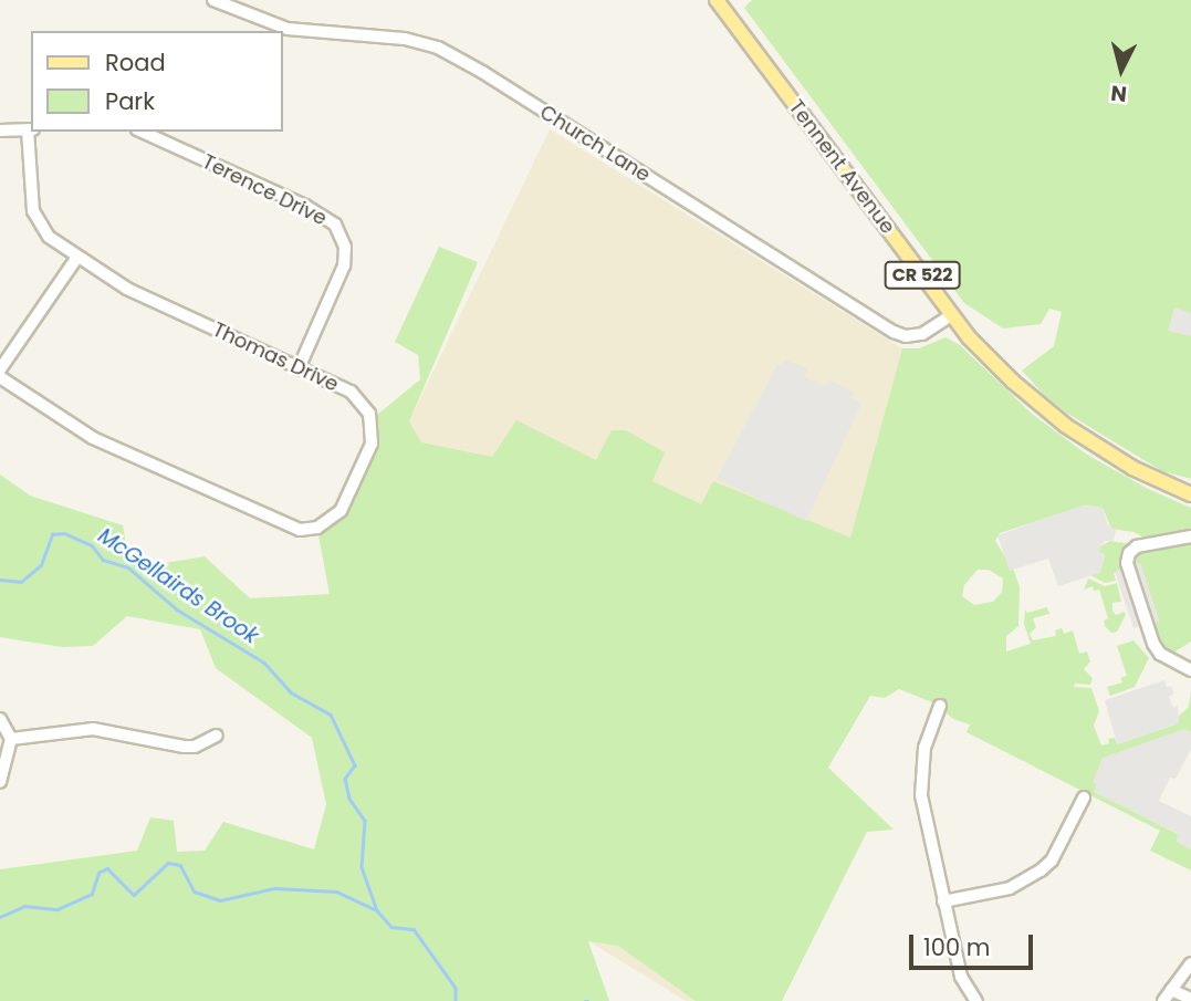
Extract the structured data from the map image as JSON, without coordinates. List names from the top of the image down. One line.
{"streets":{"main road":["Tennent Avenue","CR 522"],"street":["Church Lane","Terence Drive","Thomas Drive"]},"crossings":[["Church Lane","Tennent Avenue"],["Terence Drive","Thomas Drive"]],"water":["McGellairds Brook"],"legend":["Road","Park"],"scale_bar":"100 m","north":"bottom"}
